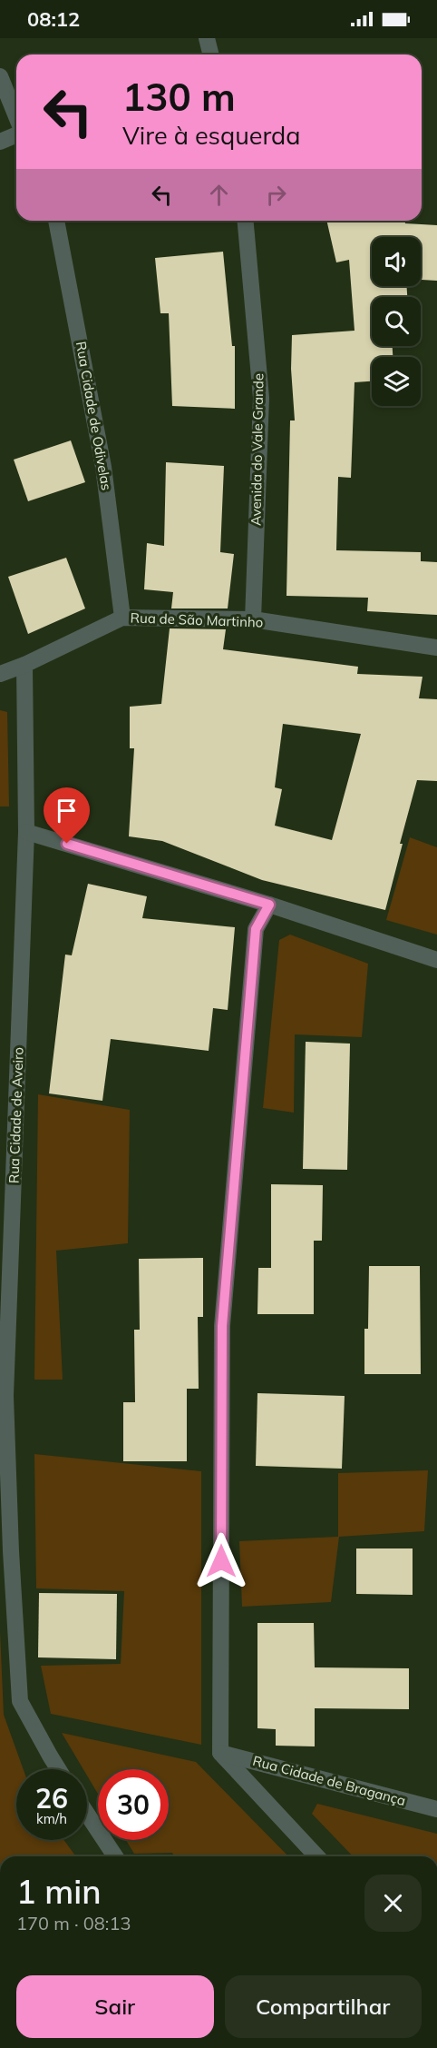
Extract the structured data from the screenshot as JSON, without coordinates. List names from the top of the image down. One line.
{"streets":{"street":["Rua Cidade de Odivelas","Avenida do Vale Grande","Rua de São Martinho","Rua Cidade de Aveiro","Rua Cidade de Bragança"]},"crossings":[["Rua Cidade de Odivelas","Rua de São Martinho"],["Avenida do Vale Grande","Rua de São Martinho"],["Rua de São Martinho","Rua Cidade de Aveiro"]],"page":{"status":"08:12","turn":["130 m","Vire à esquerda"],"speed":"26 km/h","limit":"30","heading":["1 min","170 m · 08:13"],"buttons":["Sair","Compartilhar"]}}
